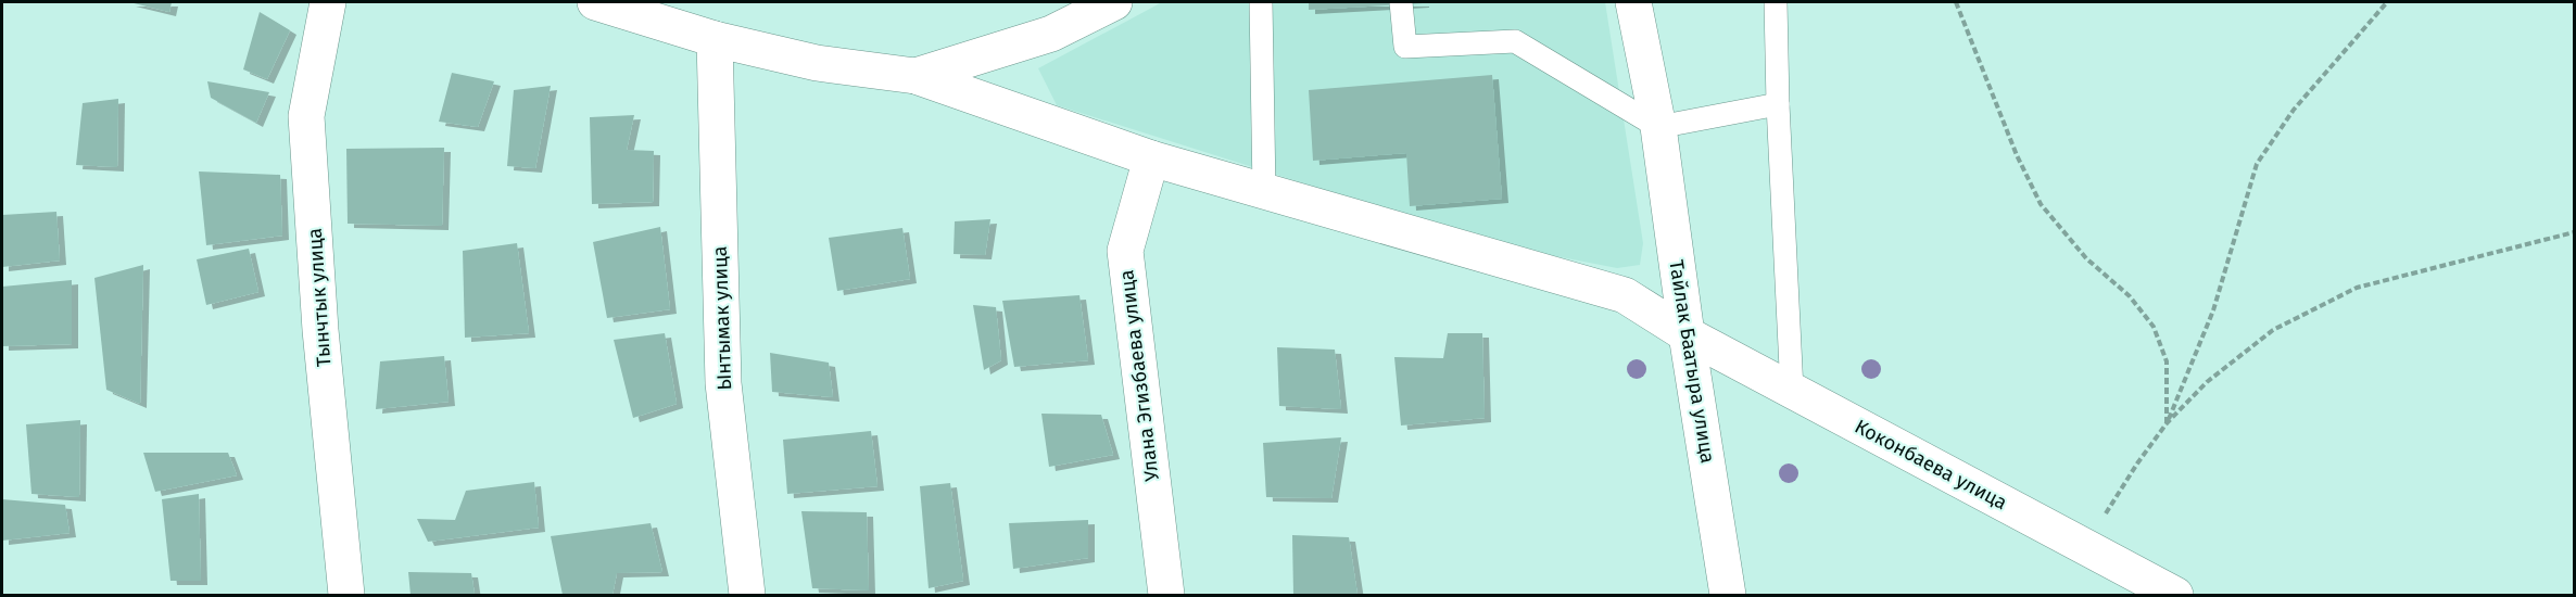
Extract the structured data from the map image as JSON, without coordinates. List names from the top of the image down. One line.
{"streets":{"street":["Тынчтык улица","Ынтымак улица","Тайлак Баатыра улица","Улана Эгизбаева улица","Коконбаева улица"]},"crossings":[["Тайлак Баатыра улица","Коконбаева улица"],["Улана Эгизбаева улица","Коконбаева улица"]]}
